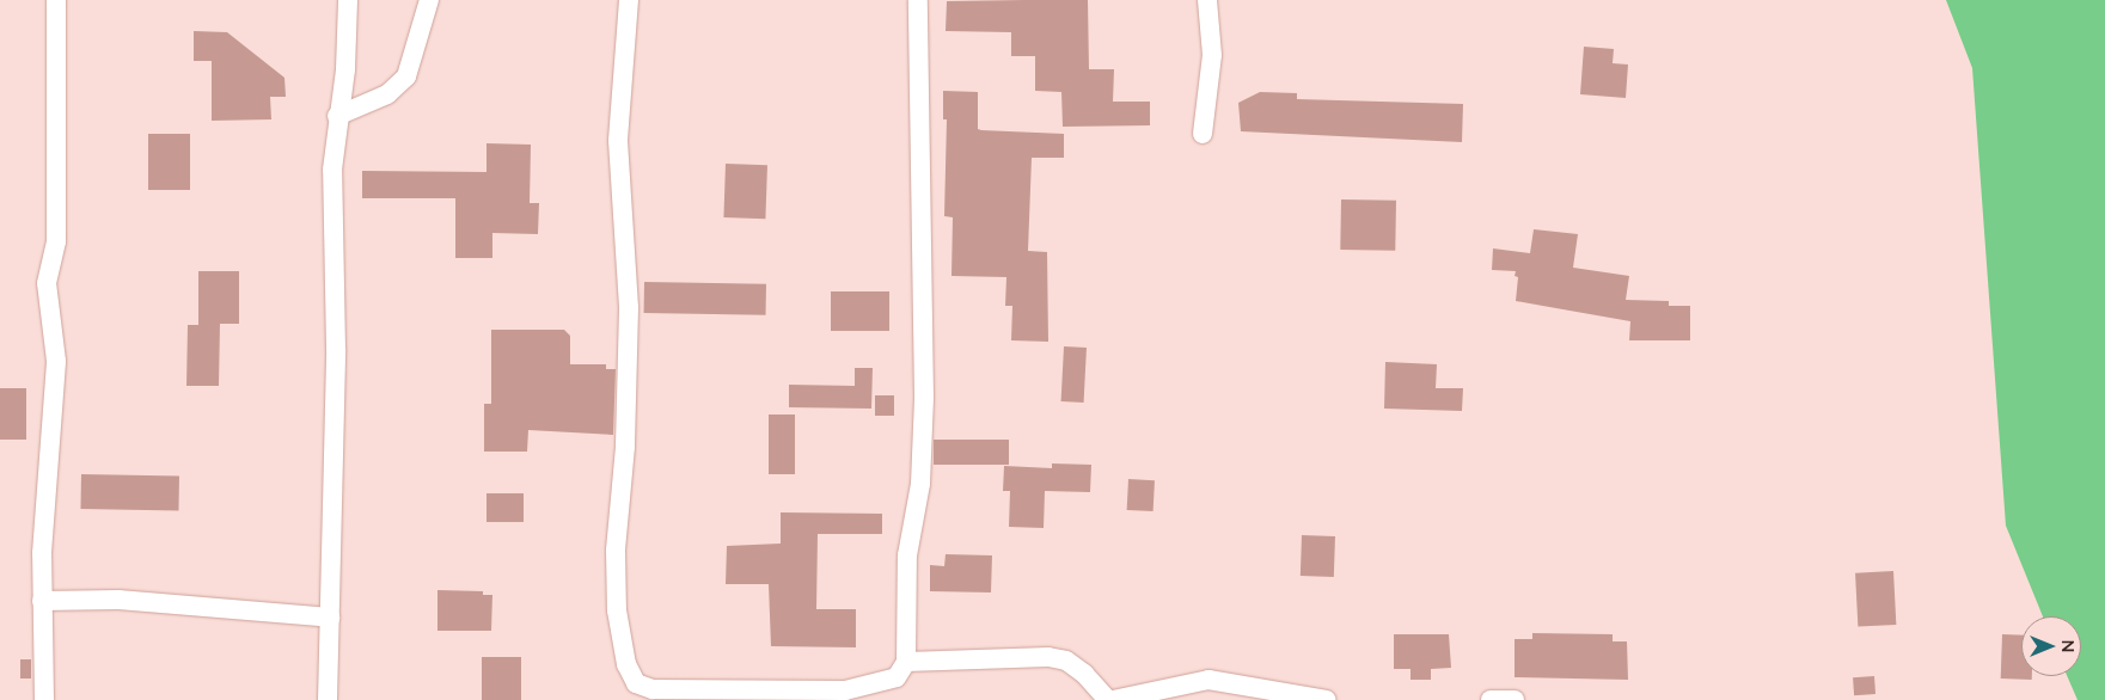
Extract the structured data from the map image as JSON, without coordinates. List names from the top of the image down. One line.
{"north":"right"}
